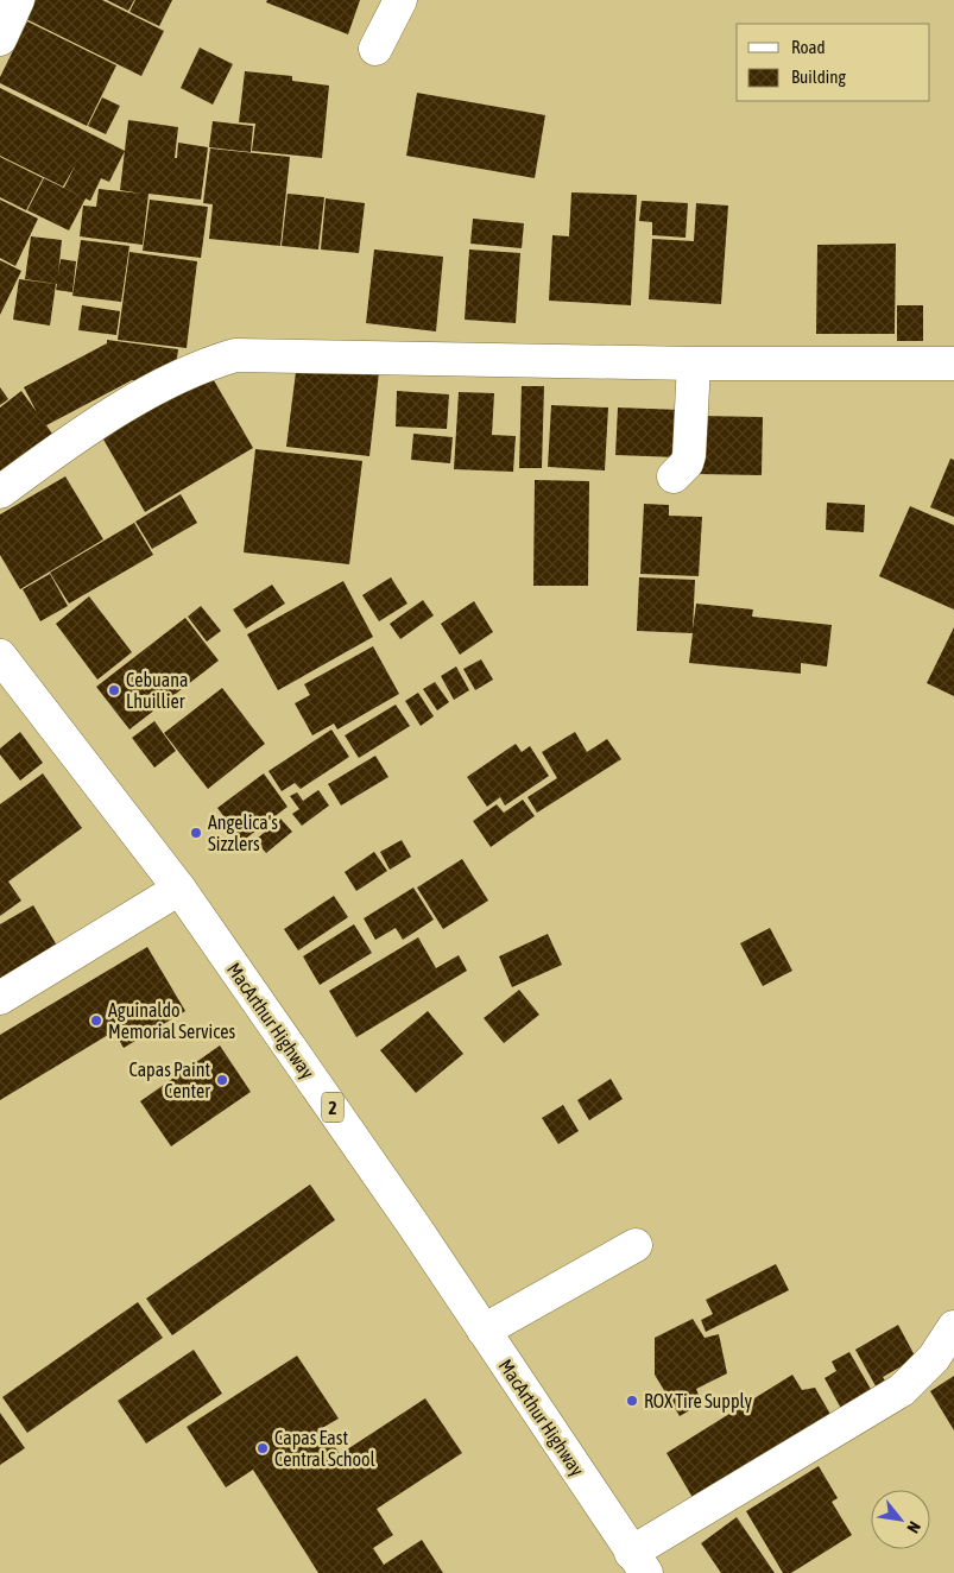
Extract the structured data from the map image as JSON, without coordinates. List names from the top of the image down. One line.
{"streets":{"main road":["MacArthur Highway","2"]},"places":["Cebuana Lhuillier","Angelica's Sizzlers","Aguinaldo Memorial Services","Capas Paint Center","ROX Tire Supply","Capas East Central School"],"legend":["Road","Building"],"north":"bottom right"}
